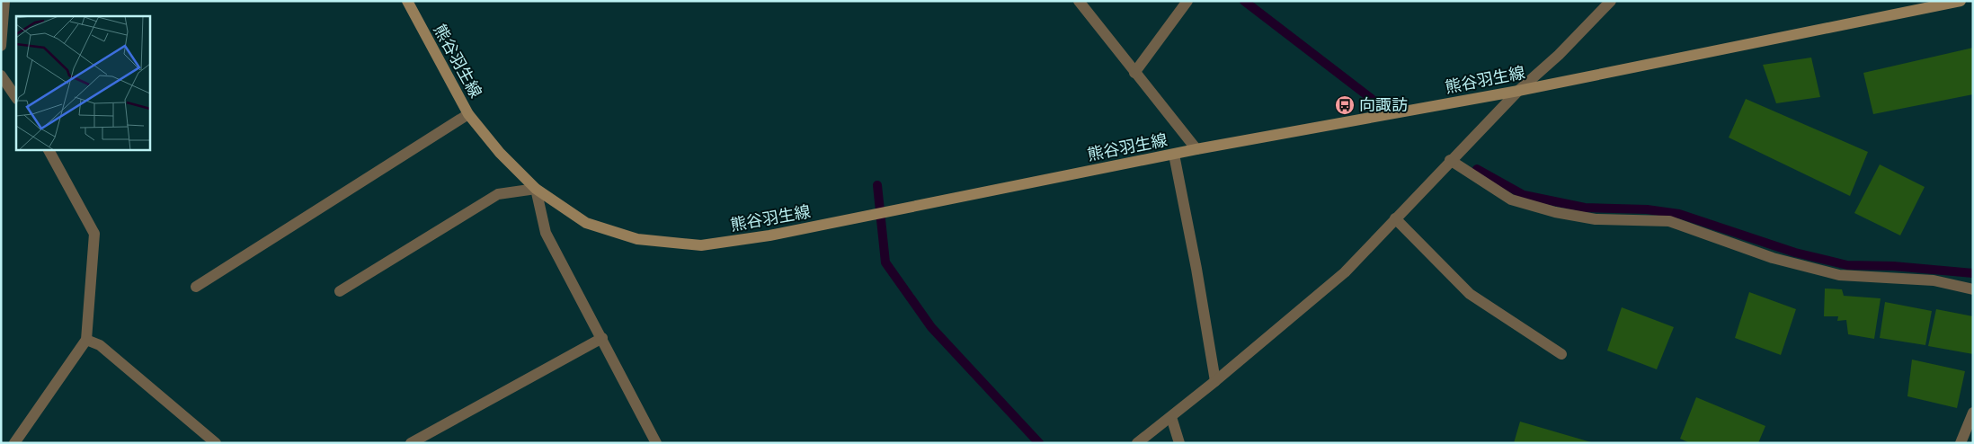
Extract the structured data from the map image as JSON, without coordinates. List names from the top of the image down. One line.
{"streets":{"main road":["熊谷羽生線"]},"places":{"bus stop":["向諏訪"]}}
